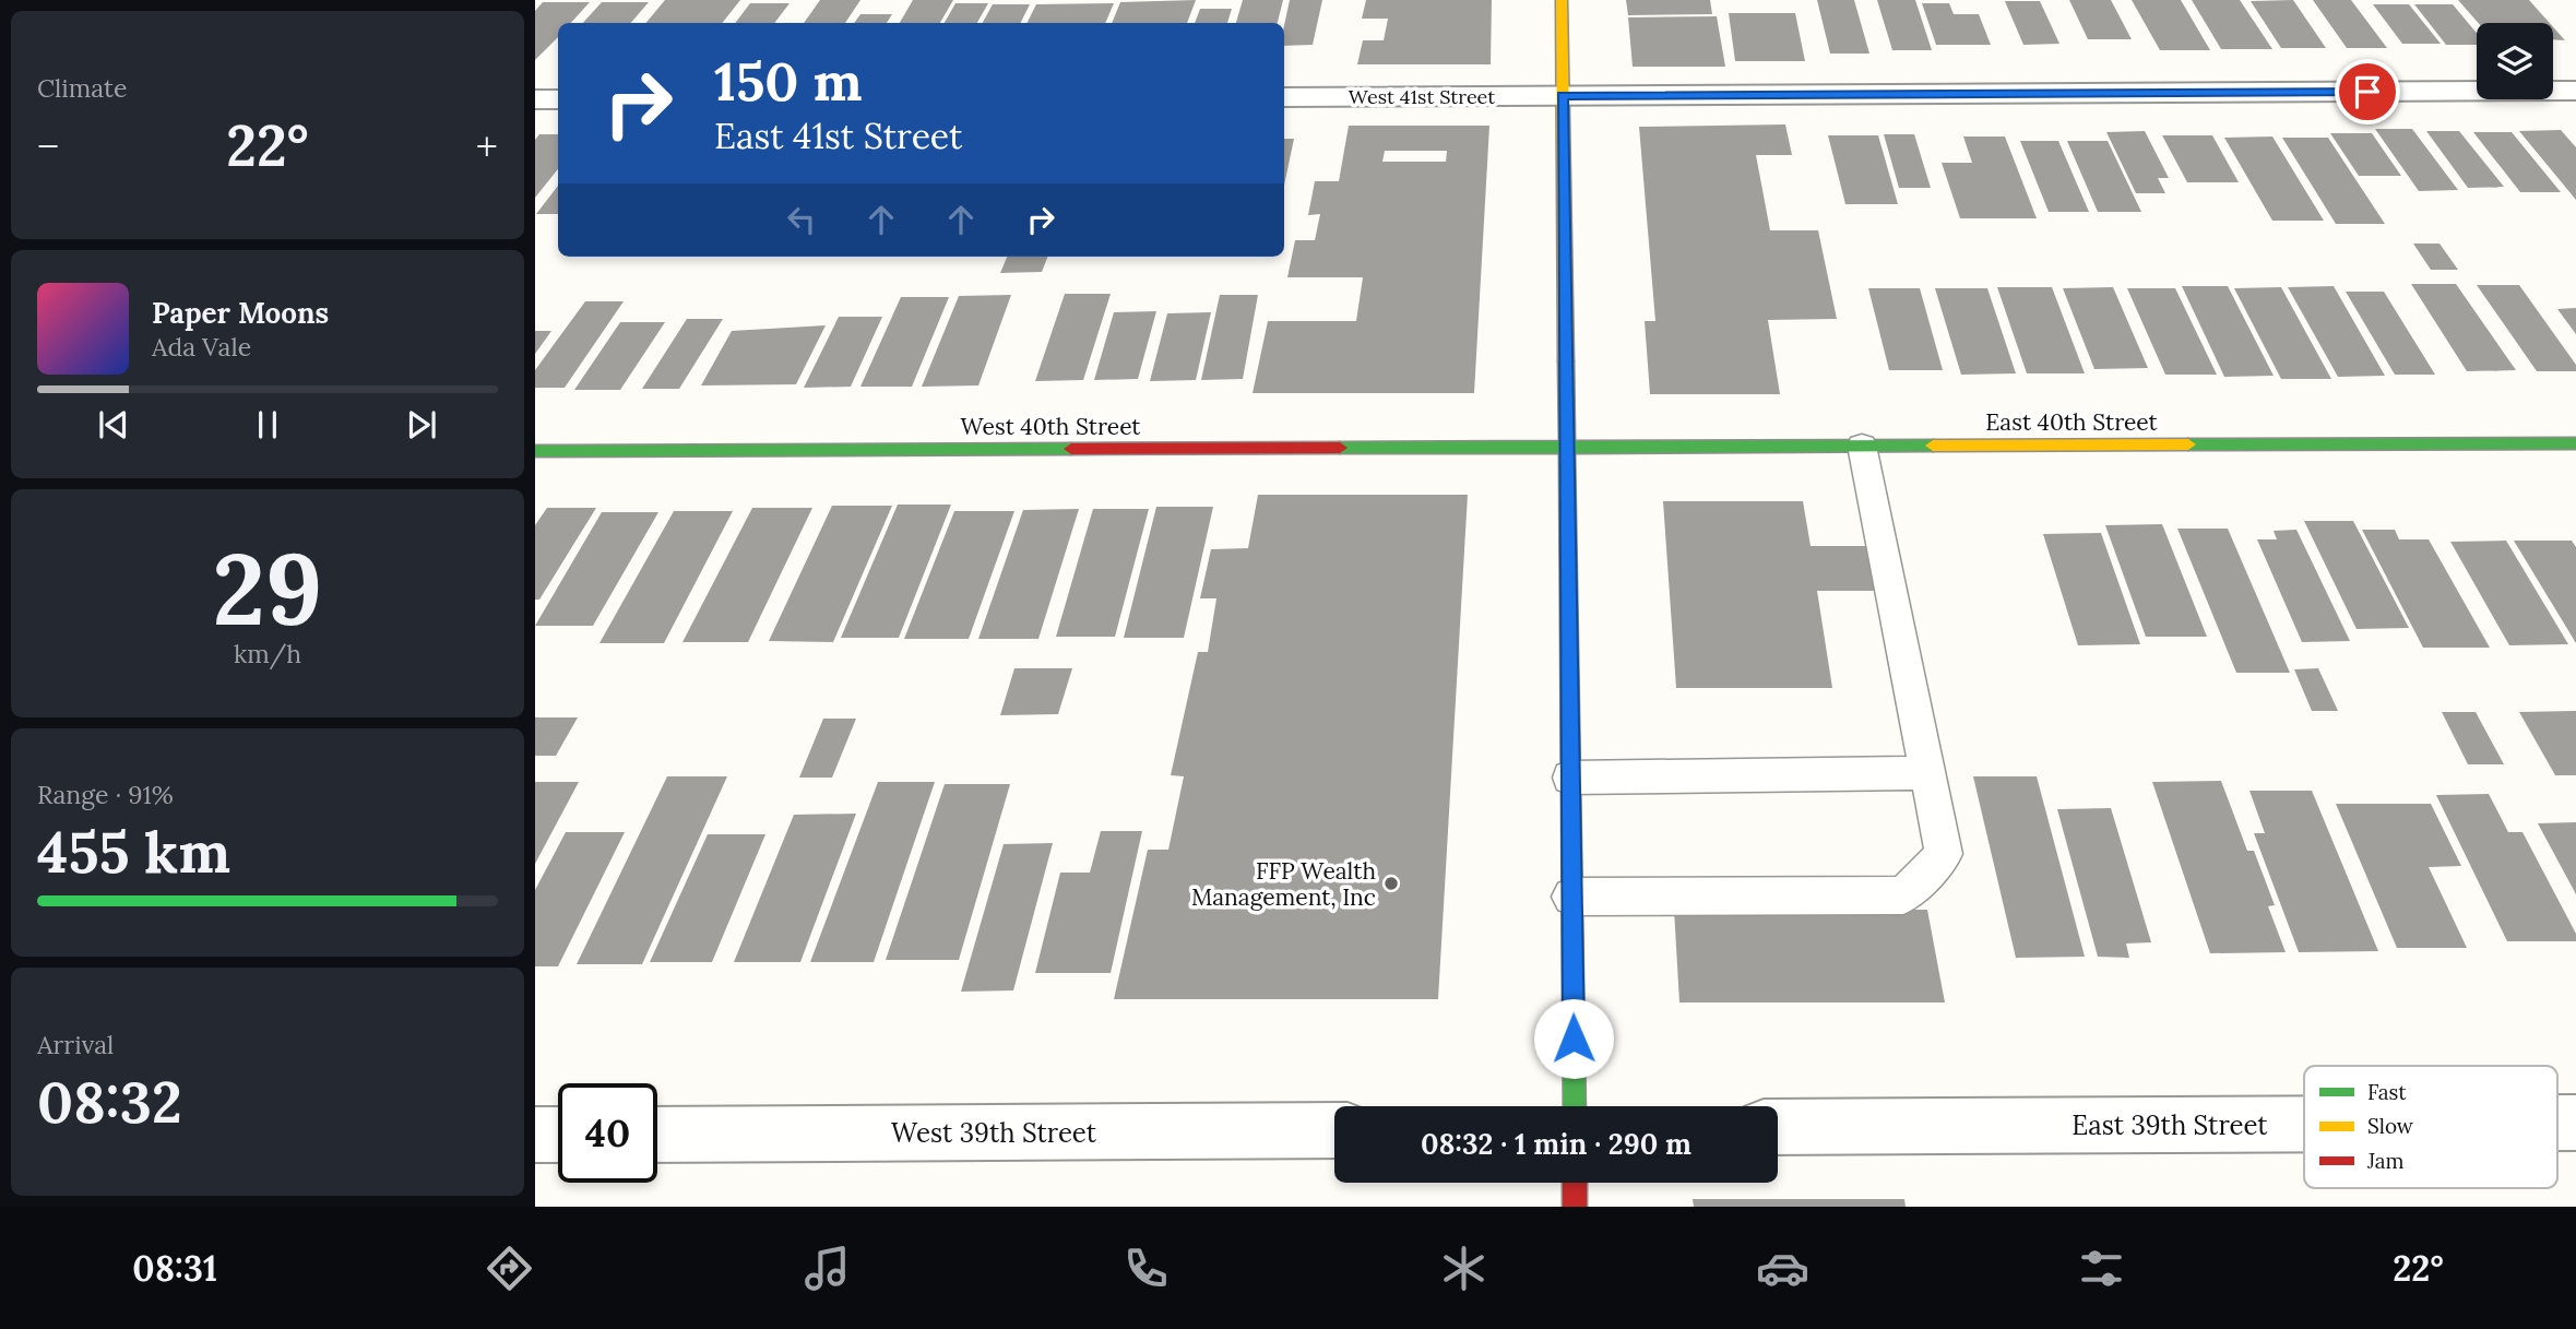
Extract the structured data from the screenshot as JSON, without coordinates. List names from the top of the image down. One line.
{"streets":{"street":["West 41st Street","East 40th Street","West 40th Street","East 39th Street","West 39th Street"]},"crossings":[["East 40th Street","West 40th Street"]],"places":["FFP Wealth Management, Inc"],"legend":["Fast","Slow","Jam"],"page":{"tile":["Climate",["29","km/h"],["Range · 91%","455 km"],["Arrival","08:32"]],"turn":["150 m","East 41st Street"],"heat":["−","22°","+"],"song":["Paper Moons","Ada Vale"],"limit":"40","trip":"08:32 · 1 min · 290 m","tabs":["08:31","22°"]}}
